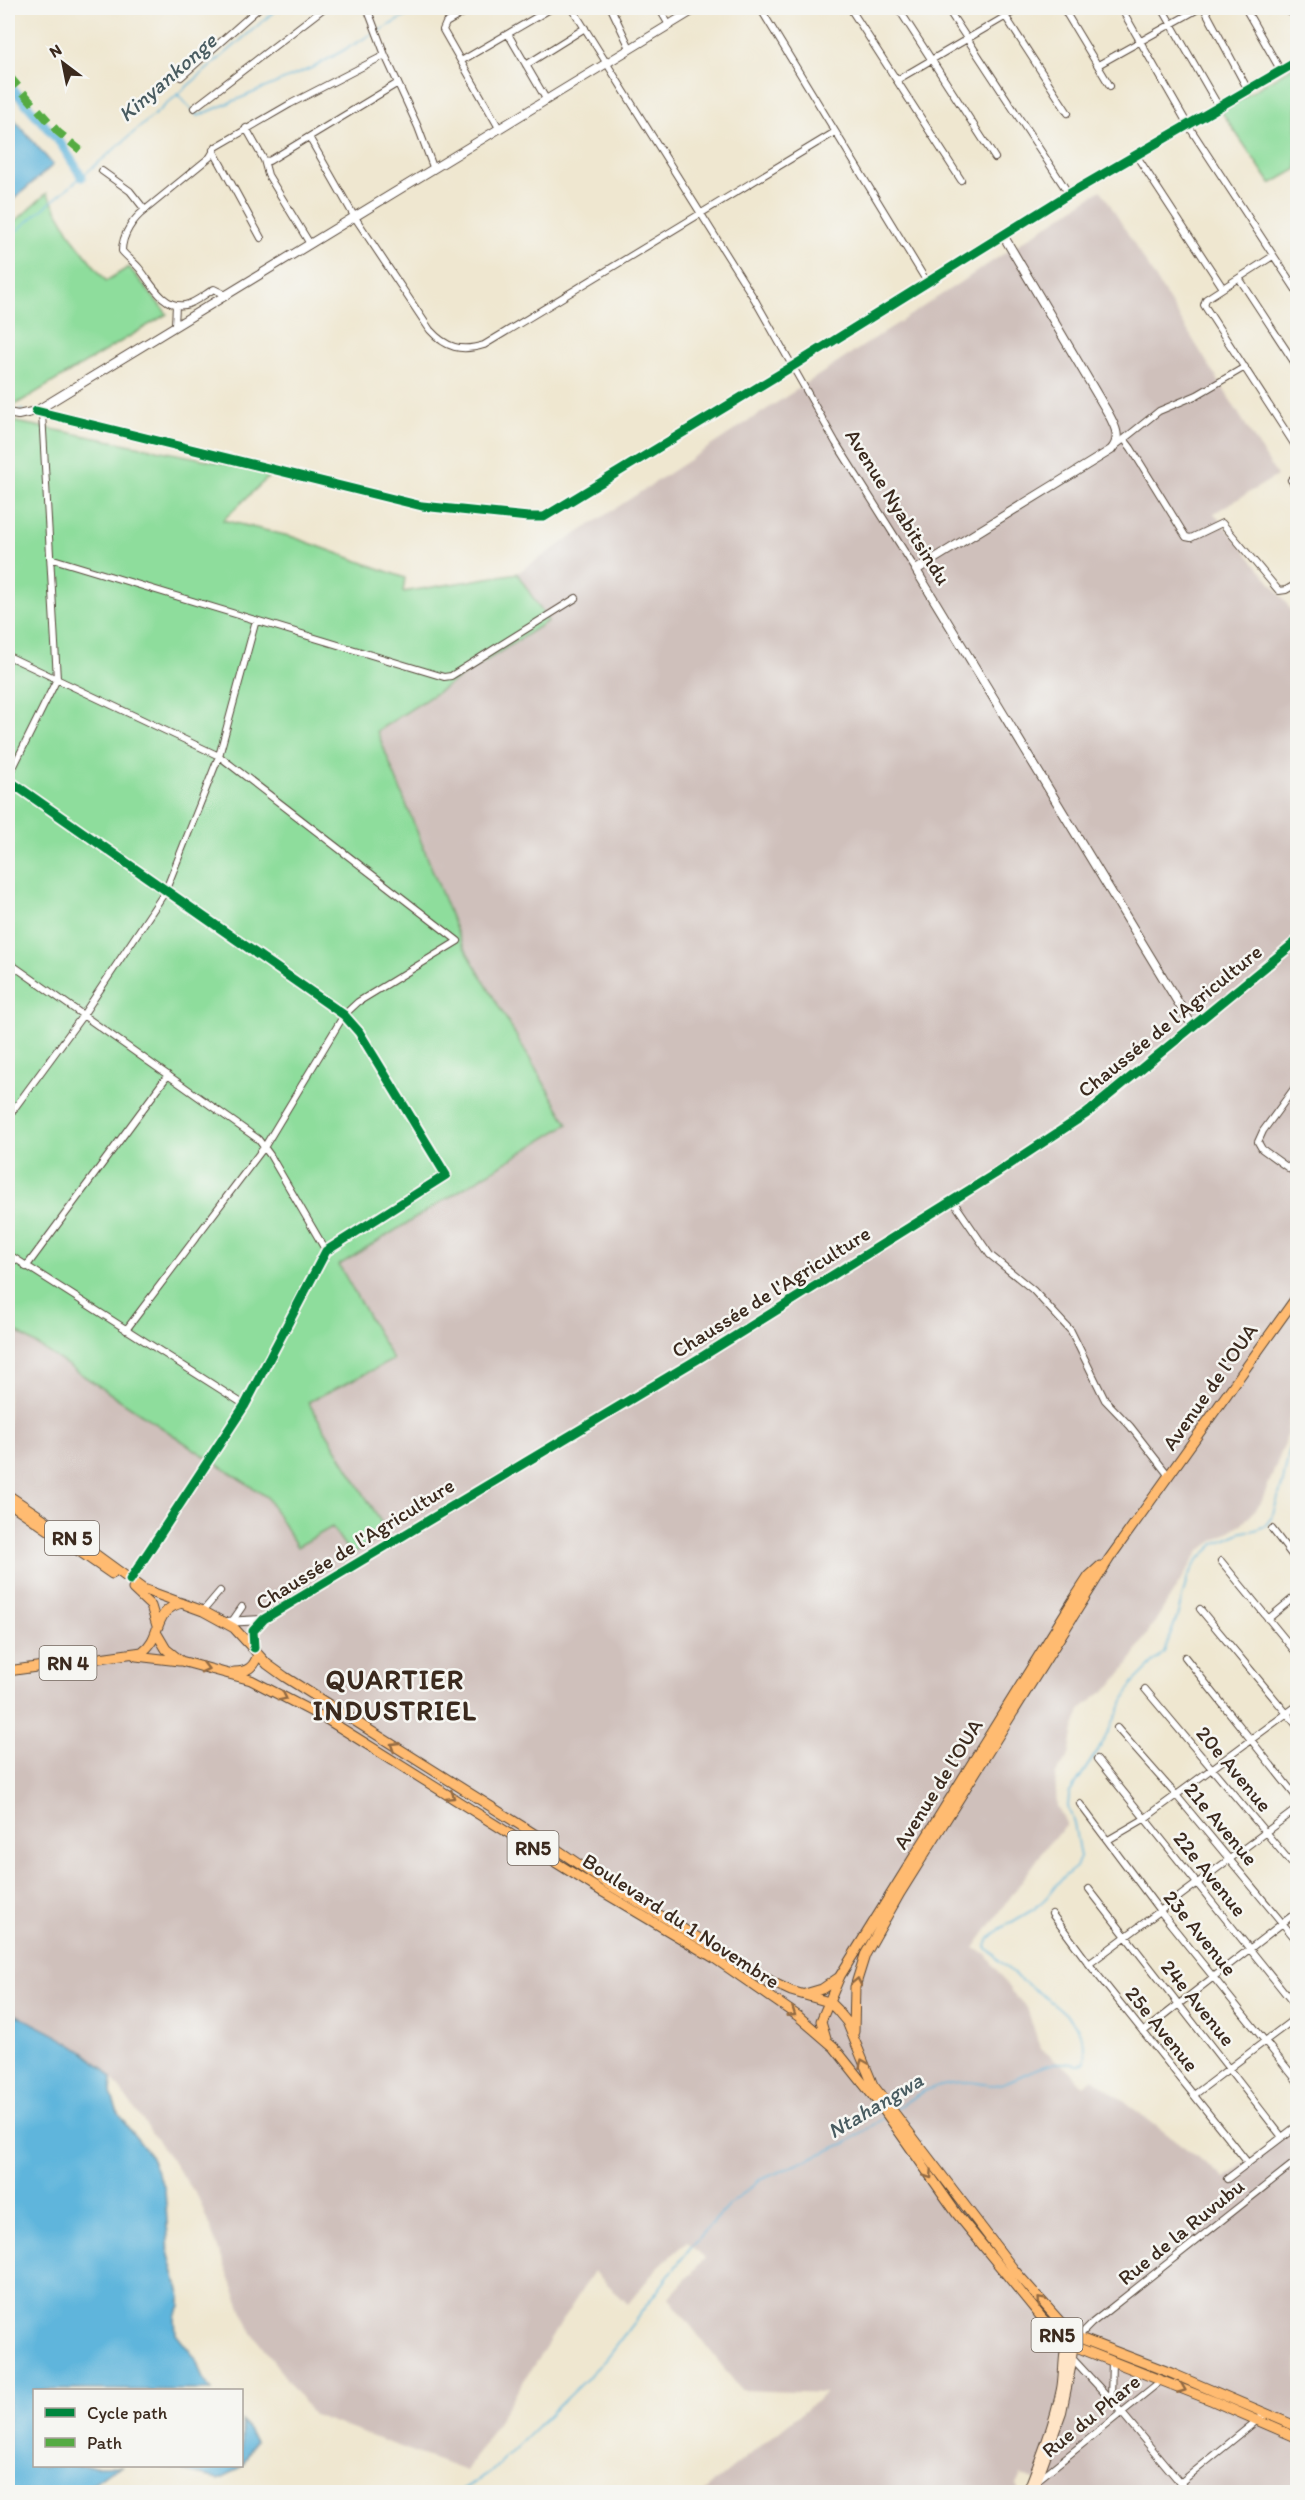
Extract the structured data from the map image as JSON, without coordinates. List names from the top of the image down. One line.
{"streets":{"main road":["Avenue de l'OUA","RN 5","RN 4","RN5","Boulevard du 1 Novembre"],"street":["Avenue Nyabitsindu","Chaussée de l'Agriculture","20e Avenue","21e Avenue","22e Avenue","23e Avenue","24e Avenue","25e Avenue","Rue de la Ruvubu","Rue du Phare"]},"crossings":[["Avenue Nyabitsindu","Chaussée de l'Agriculture"],["Chaussée de l'Agriculture","Boulevard du 1 Novembre"],["Avenue de l'OUA","Boulevard du 1 Novembre"],["RN 5","RN5"],["RN 4","Boulevard du 1 Novembre"],["RN5","Boulevard du 1 Novembre"],["RN5","Rue de la Ruvubu"],["RN5","Rue du Phare"]],"districts":["QUARTIER INDUSTRIEL"],"water":["Kinyankonge","Ntahangwa"],"legend":["Cycle path","Path"],"north":"top left"}
